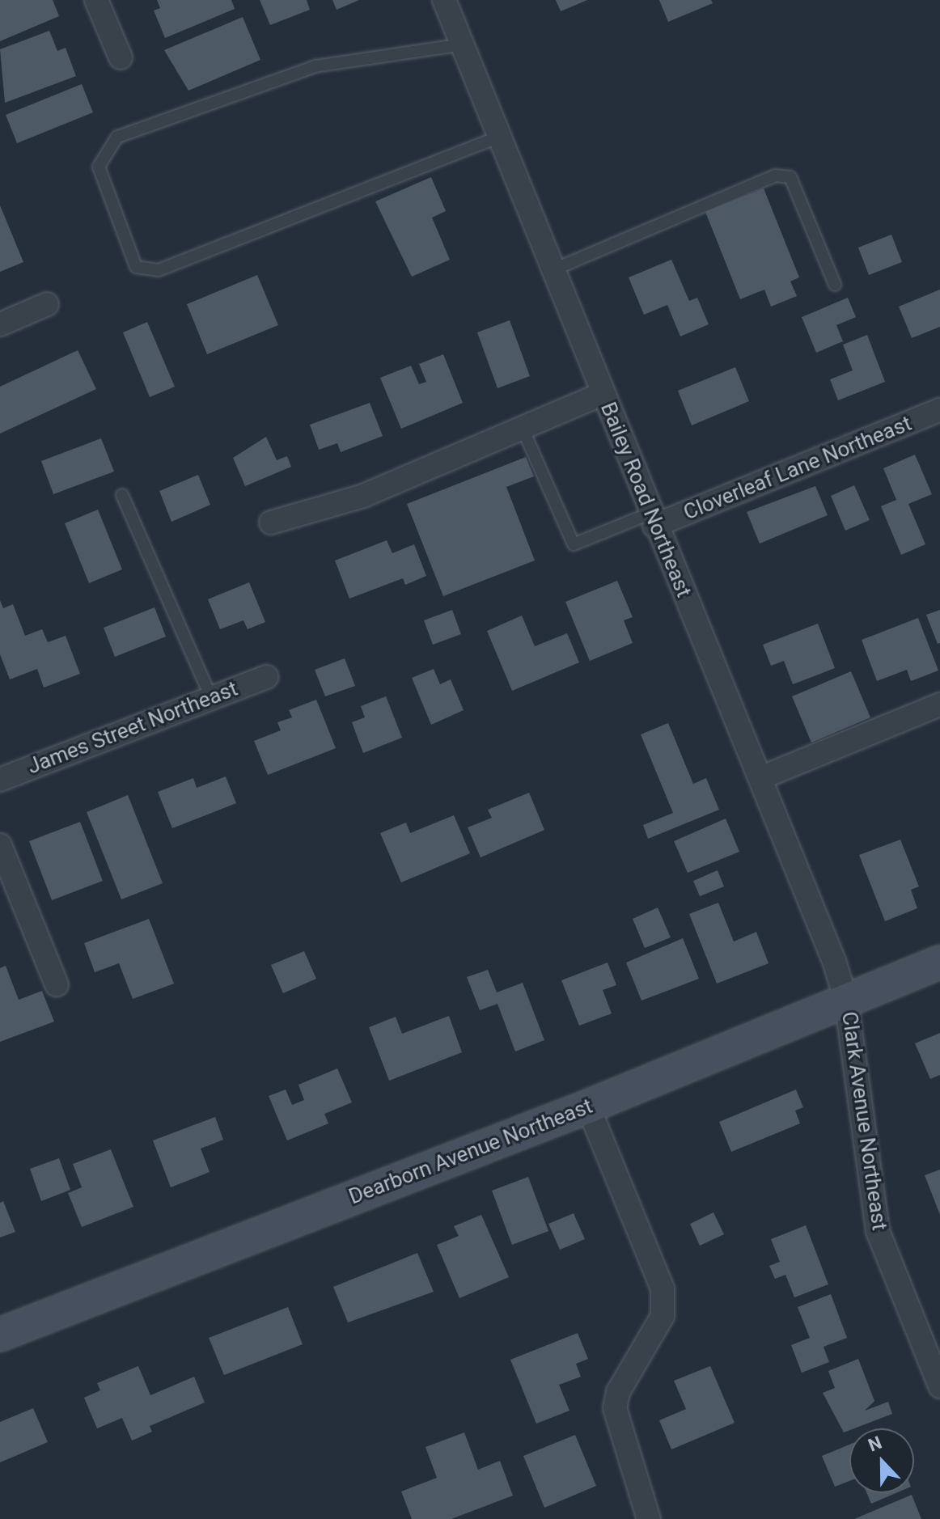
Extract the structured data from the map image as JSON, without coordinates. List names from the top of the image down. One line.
{"streets":{"street":["Cloverleaf Lane Northeast","Bailey Road Northeast","James Street Northeast","Clark Avenue Northeast","Dearborn Avenue Northeast"]},"crossings":[["Cloverleaf Lane Northeast","Bailey Road Northeast"],["Bailey Road Northeast","Clark Avenue Northeast"],["Bailey Road Northeast","Dearborn Avenue Northeast"],["Clark Avenue Northeast","Dearborn Avenue Northeast"]],"north":"top"}
